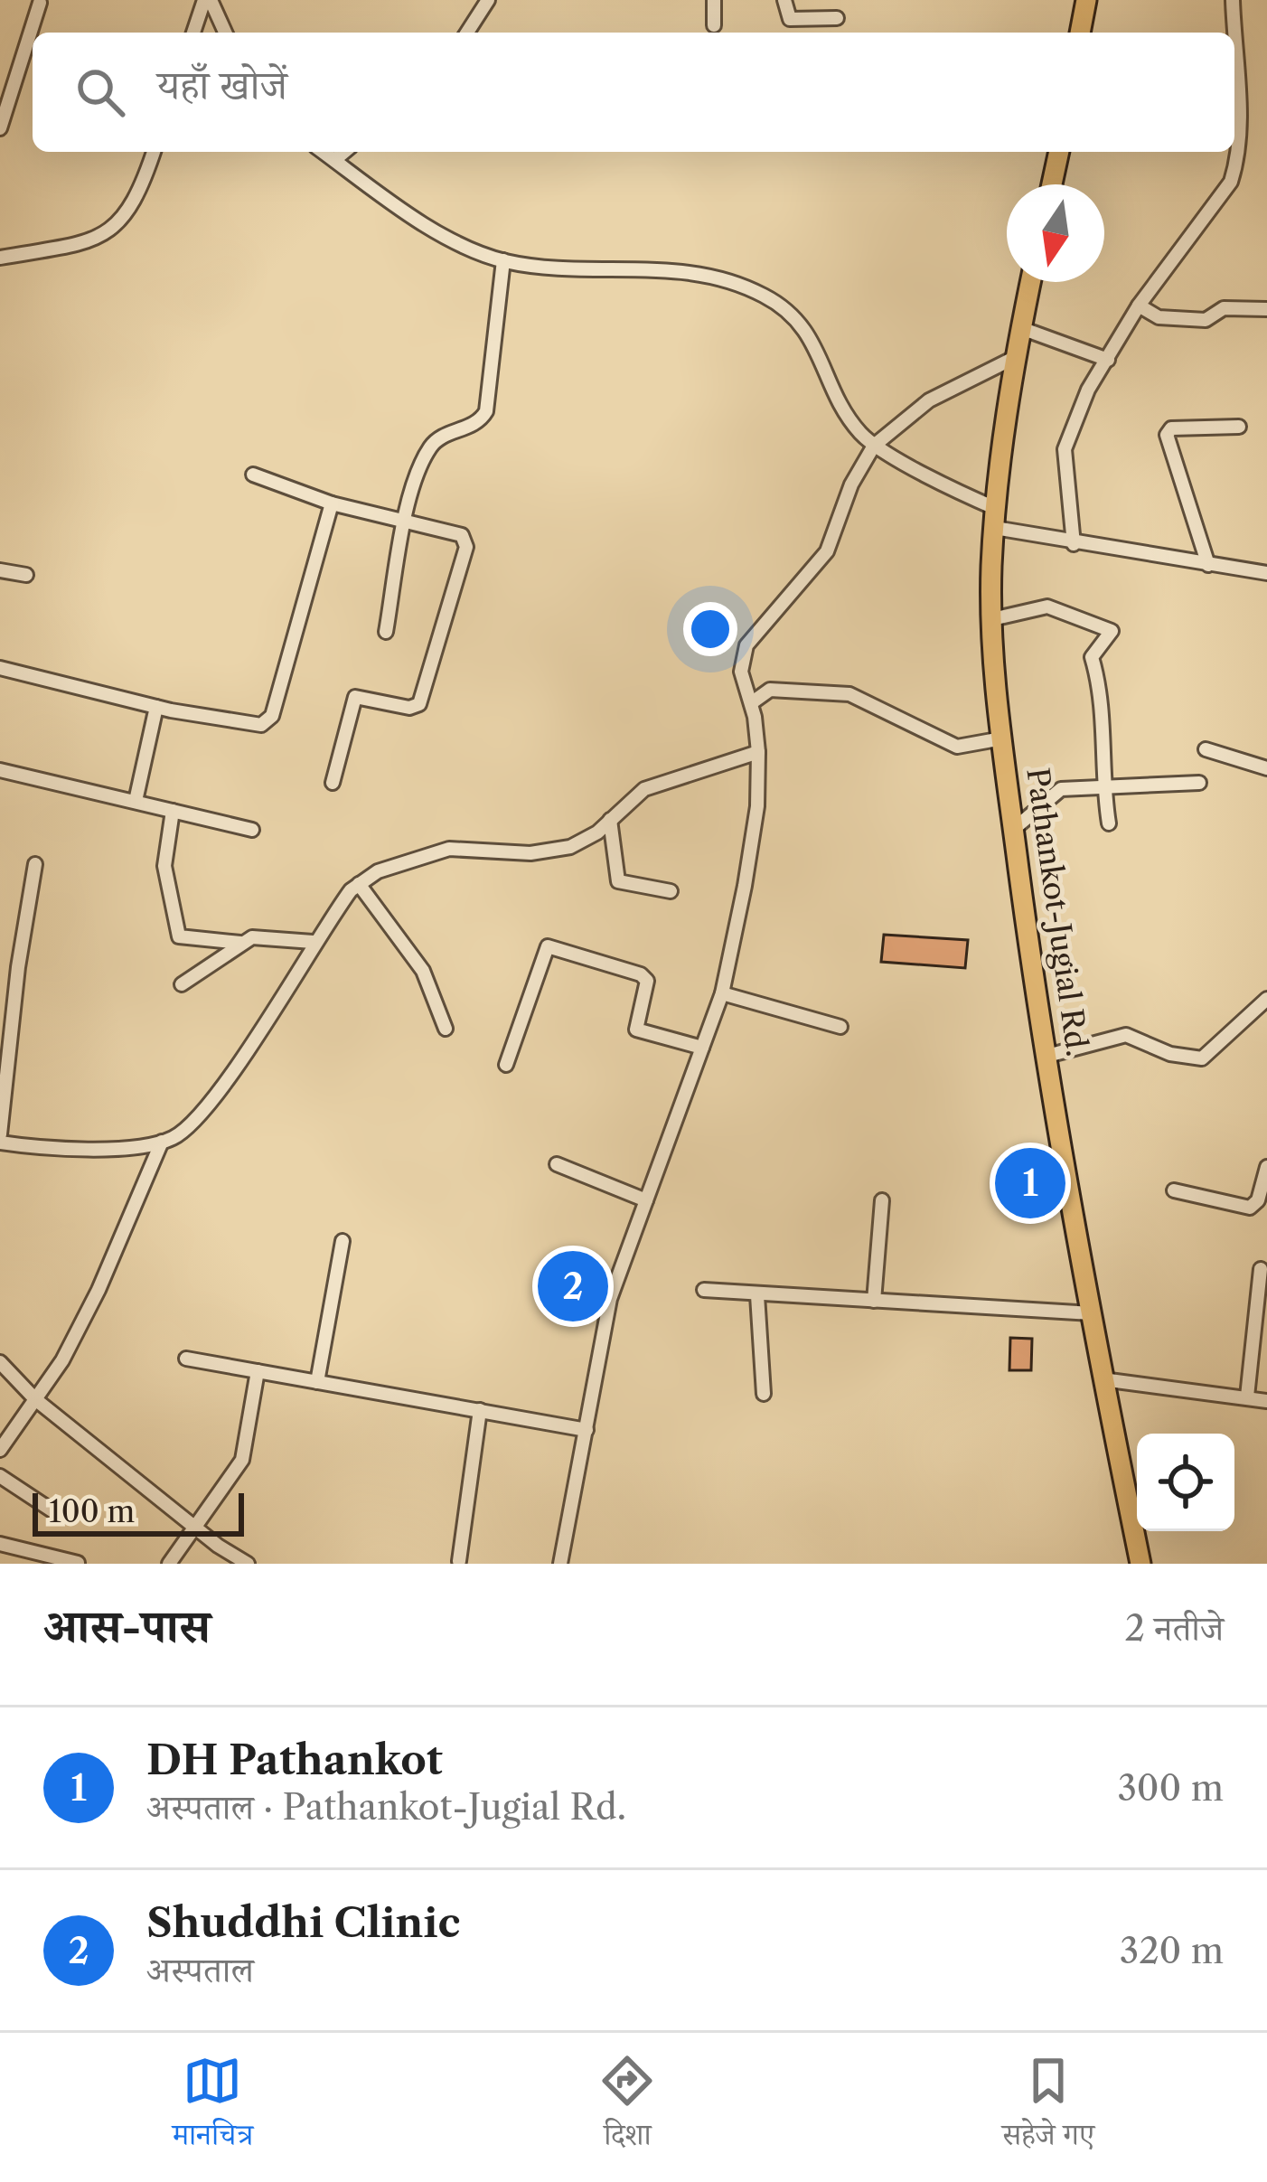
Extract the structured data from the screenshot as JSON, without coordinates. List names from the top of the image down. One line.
{"streets":{"main road":["Pathankot-Jugial Rd."]},"scale_bar":"100 m","north":"bottom","page":{"search":"यहाँ खोजें","pins":["1","2"],"scale":"100 m","heading":["आस-पास","2 नतीजे"],"list":[{"mark":"1","name":"DH Pathankot","note":"अस्पताल · Pathankot-Jugial Rd.","value":"300 m"},{"mark":"2","name":"Shuddhi Clinic","note":"अस्पताल","value":"320 m"}],"nav":["मानचित्र","दिशा","सहेजे गए"]}}
